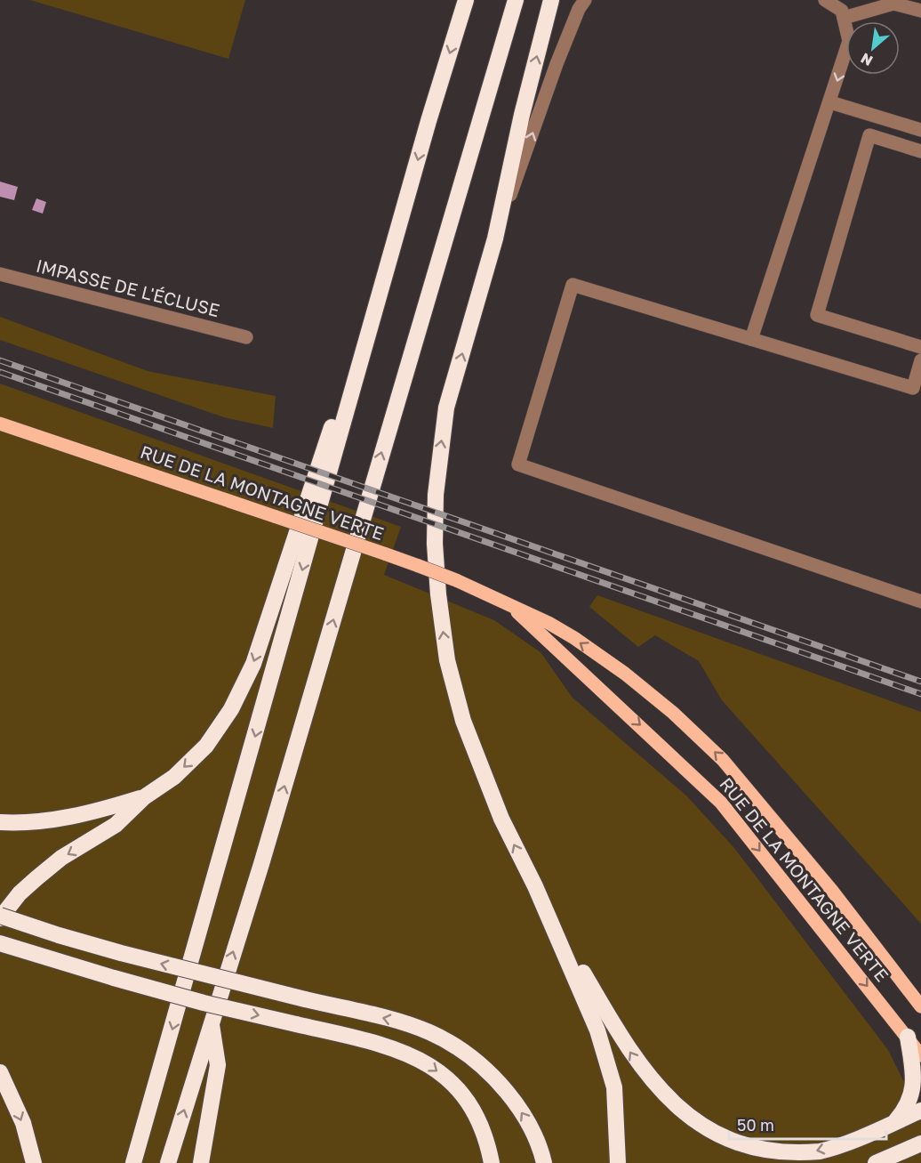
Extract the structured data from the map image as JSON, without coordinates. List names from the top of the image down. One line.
{"streets":{"main road":["RUE DE LA MONTAGNE VERTE"],"street":["IMPASSE DE L'ÉCLUSE"]},"scale_bar":"50 m","north":"bottom left"}
